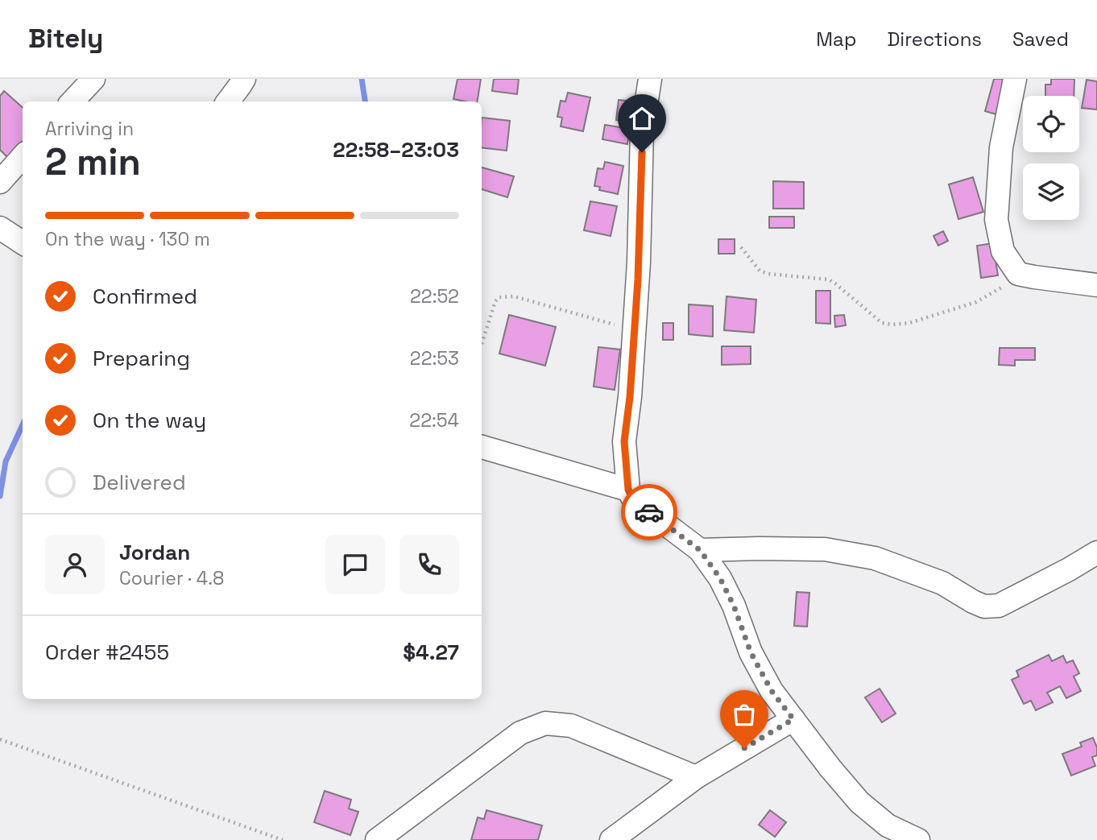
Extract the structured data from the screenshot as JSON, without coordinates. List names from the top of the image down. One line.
{"page":{"header":"Bitely","nav":["Map","Directions","Saved"],"heading":["2 min","Arriving in","22:58–23:03"],"panel":["Jordan","Courier · 4.8","Order #2455","$4.27"],"bar":"On the way · 130 m","list":[["Confirmed","22:52"],["Preparing","22:53"],["On the way","22:54"],"Delivered"]}}
